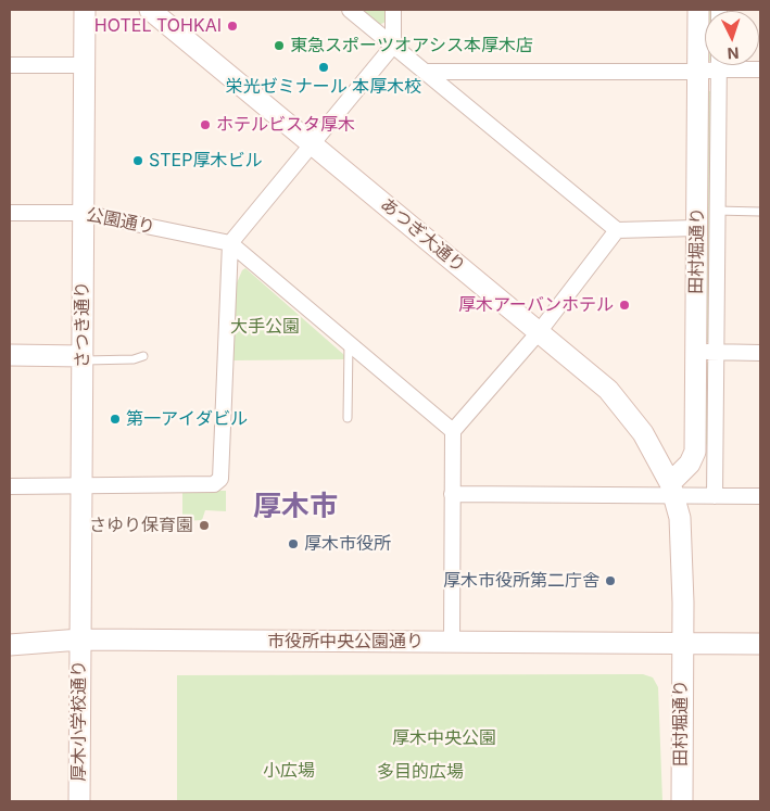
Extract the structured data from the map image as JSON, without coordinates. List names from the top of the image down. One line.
{"streets":{"street":["公園通り","あつぎ大通り","田村堀通り","さつき通り","市役所中央公園通り","厚木小学校通り"]},"crossings":[["公園通り","さつき通り"],["あつぎ大通り","田村堀通り"],["田村堀通り","市役所中央公園通り"],["さつき通り","市役所中央公園通り"],["さつき通り","厚木小学校通り"],["市役所中央公園通り","厚木小学校通り"]],"districts":["厚木市"],"parks":["大手公園","厚木中央公園","小広場","多目的広場"],"places":["HOTEL TOHKAI","東急スポーツオアシス本厚木店","栄光ゼミナール 本厚木校","ホテルビスタ厚木","STEP厚木ビル","厚木アーバンホテル","第一アイダビル","さゆり保育園","厚木市役所","厚木市役所第二庁舎"],"north":"bottom"}
